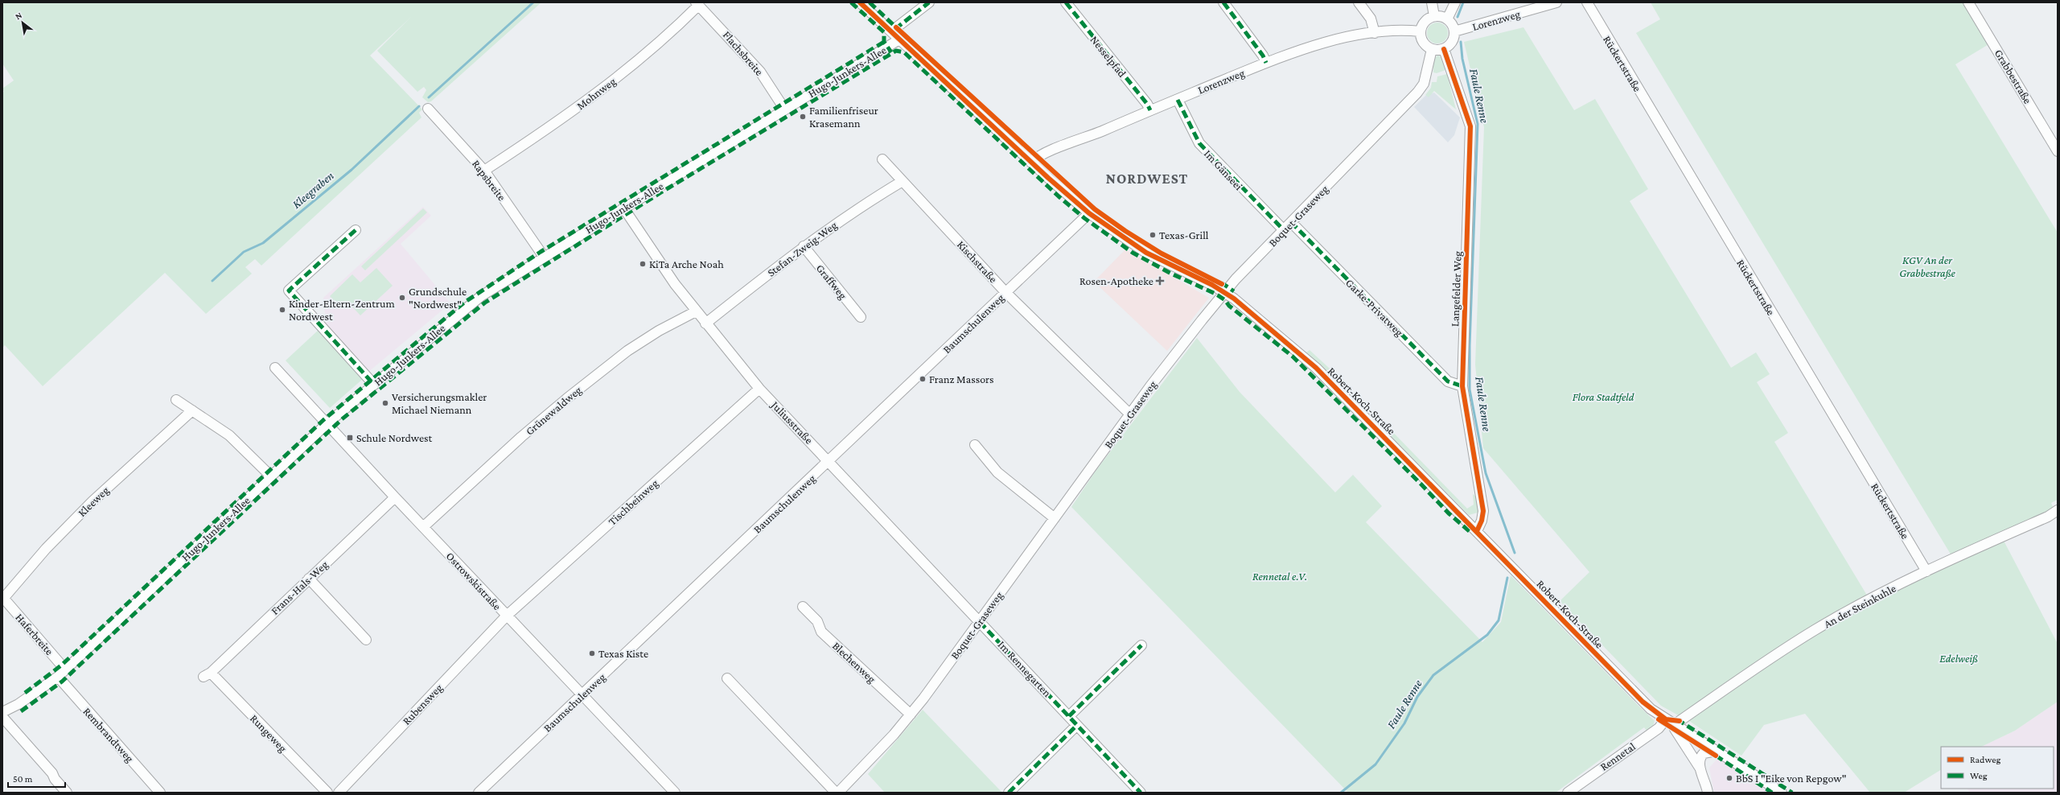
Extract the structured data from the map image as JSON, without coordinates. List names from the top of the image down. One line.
{"streets":{"street":["Lorenzweg","Flachsbreite","Nesselpfad","Rückertstraße","Hugo-Junkers-Allee","Grabbestraße","Mohnweg","Im Gänseei","Rapsbreite","Boquet-Graseweg","Stefan-Zweig-Weg","Kischstraße","Graffweg","Langefelder Weg","Garke-Privatweg","Baumschulenweg","Robert-Koch-Straße","Grünewaldweg","Juliusstraße","Kleeweg","Tischbeinweg","Ostrowskistraße","Frans-Hals-Weg","An der Steinkuhle","Haferbreite","Blechenweg","Im Rennegarten","Rubensweg","Rungeweg","Rembrandtweg","Rennetal"]},"crossings":[["Lorenzweg","Nesselpfad"],["Lorenzweg","Im Gänseei"],["Lorenzweg","Boquet-Graseweg"],["Lorenzweg","Langefelder Weg"],["Lorenzweg","Robert-Koch-Straße"],["Flachsbreite","Hugo-Junkers-Allee"],["Flachsbreite","Mohnweg"],["Rückertstraße","An der Steinkuhle"],["Hugo-Junkers-Allee","Rapsbreite"],["Hugo-Junkers-Allee","Robert-Koch-Straße"],["Hugo-Junkers-Allee","Juliusstraße"],["Hugo-Junkers-Allee","Ostrowskistraße"],["Hugo-Junkers-Allee","Haferbreite"],["Hugo-Junkers-Allee","Rembrandtweg"],["Mohnweg","Rapsbreite"],["Im Gänseei","Boquet-Graseweg"],["Boquet-Graseweg","Kischstraße"],["Boquet-Graseweg","Langefelder Weg"],["Boquet-Graseweg","Garke-Privatweg"],["Boquet-Graseweg","Robert-Koch-Straße"],["Boquet-Graseweg","Juliusstraße"],["Boquet-Graseweg","Blechenweg"],["Boquet-Graseweg","Im Rennegarten"],["Stefan-Zweig-Weg","Kischstraße"],["Stefan-Zweig-Weg","Graffweg"],["Stefan-Zweig-Weg","Juliusstraße"],["Kischstraße","Baumschulenweg"],["Langefelder Weg","Garke-Privatweg"],["Langefelder Weg","Robert-Koch-Straße"],["Baumschulenweg","Robert-Koch-Straße"],["Baumschulenweg","Juliusstraße"],["Baumschulenweg","Ostrowskistraße"],["Robert-Koch-Straße","An der Steinkuhle"],["Robert-Koch-Straße","Rennetal"],["Grünewaldweg","Juliusstraße"],["Grünewaldweg","Ostrowskistraße"],["Juliusstraße","Tischbeinweg"],["Juliusstraße","Im Rennegarten"],["Kleeweg","Haferbreite"],["Tischbeinweg","Ostrowskistraße"],["Tischbeinweg","Rubensweg"],["Ostrowskistraße","Frans-Hals-Weg"],["Ostrowskistraße","Rubensweg"],["Frans-Hals-Weg","Rungeweg"]],"districts":["NORDWEST"],"water":["Faule Renne","Kleegraben"],"parks":["KGV An der Grabbestraße","Flora Stadtfeld","Rennetal e.V.","Edelweiß"],"places":{"other":["Familienfriseur Krasemann","Texas-Grill","KiTa Arche Noah","Grundschule \"Nordwest\"","Kinder-Eltern-Zentrum Nordwest","Franz Massors","Versicherungsmakler Michael Niemann","Texas Kiste","BbS I \"Eike von Repgow\""],"health":["Rosen-Apotheke"],"transit":["Schule Nordwest"]},"legend":["Radweg","Weg"],"scale_bar":"50 m","north":"top left"}
